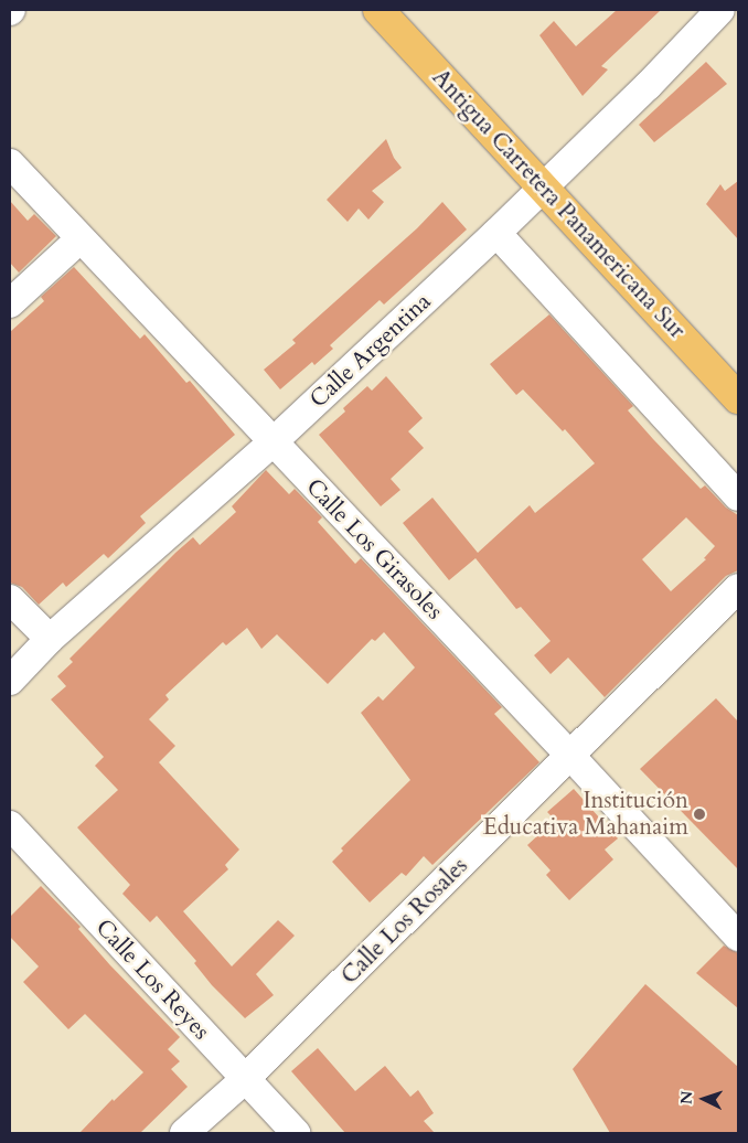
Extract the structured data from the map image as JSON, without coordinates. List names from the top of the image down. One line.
{"streets":{"highway":["Antigua Carretera Panamericana Sur"],"street":["Calle Argentina","Calle Los Girasoles","Calle Los Rosales","Calle Los Reyes"]},"crossings":[["Antigua Carretera Panamericana Sur","Calle Argentina"],["Calle Argentina","Calle Los Girasoles"],["Calle Los Girasoles","Calle Los Rosales"],["Calle Los Rosales","Calle Los Reyes"]],"places":["Institución Educativa Mahanaim"],"north":"left"}
